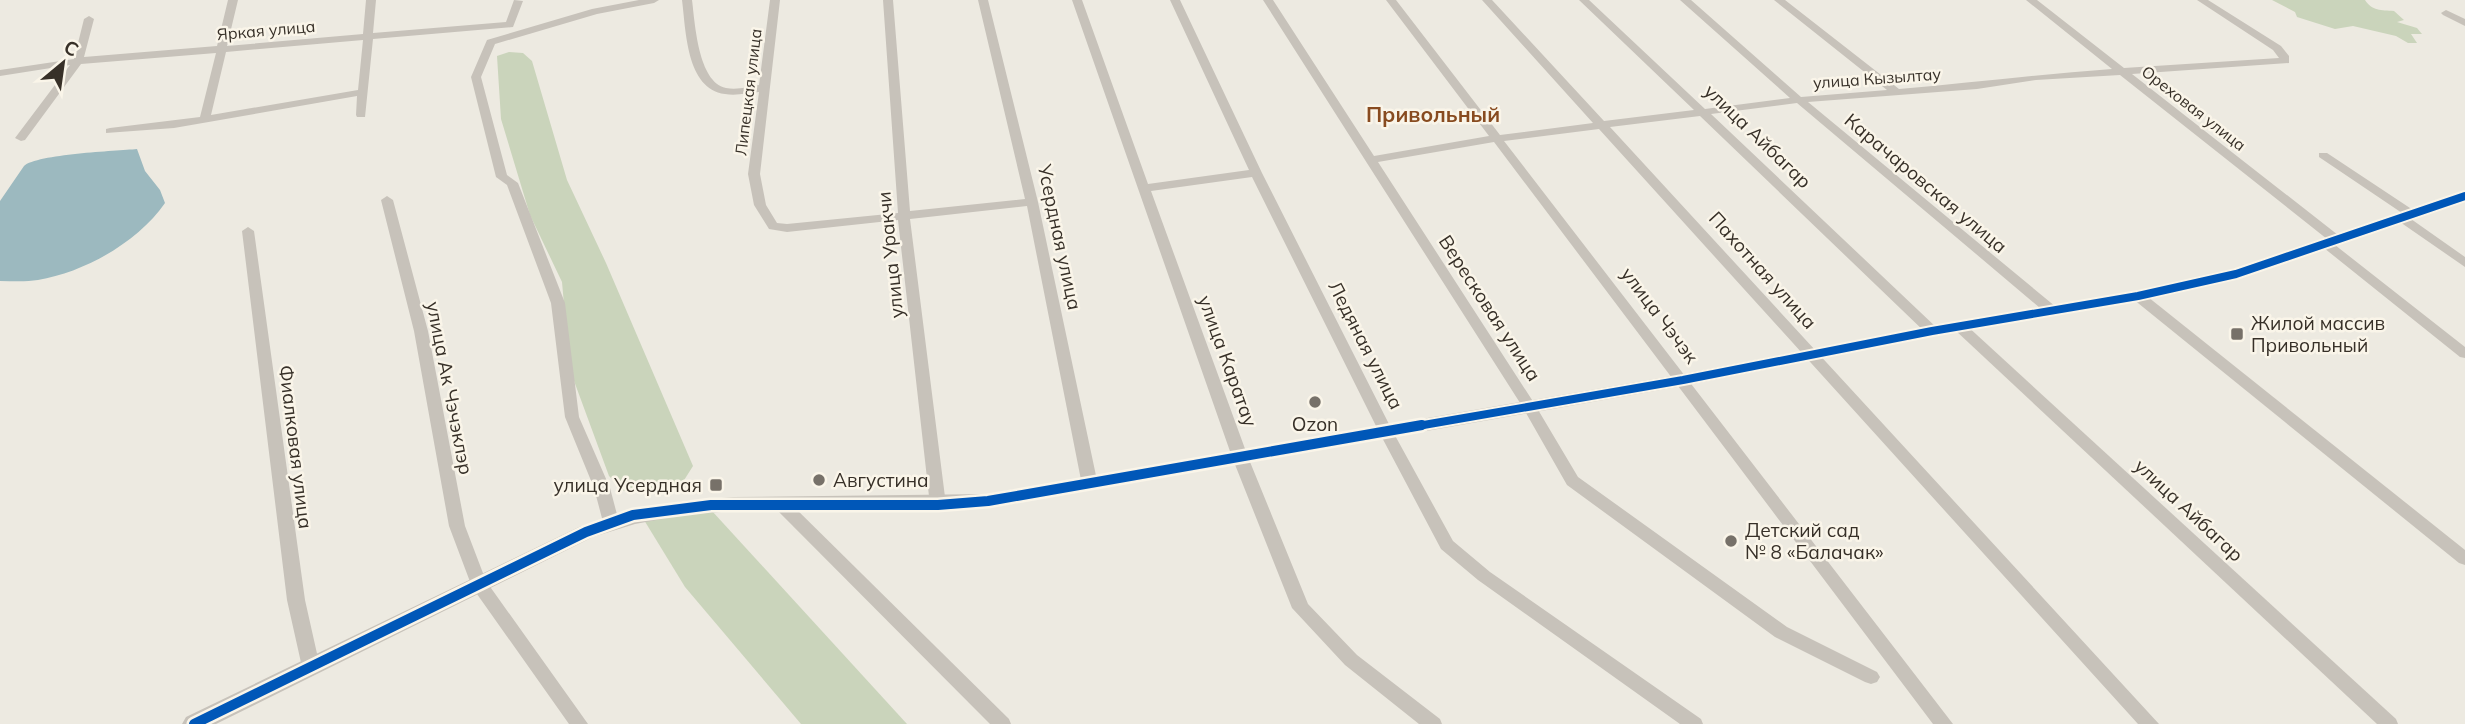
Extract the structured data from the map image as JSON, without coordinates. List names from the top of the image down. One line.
{"streets":{"street":["Яркая улица","улица Кызылтау","Липецкая улица","Ореховая улица","улица Айбагар","Карачаровская улица","Усердная улица","улица Уракчи","Пахотная улица","Вересковая улица","улица Чэчэк","Ледяная улица","улица Каратау","улица Ак Чэчэклэр","Фиалковая улица"]},"crossings":[["улица Кызылтау","Ореховая улица"],["улица Кызылтау","улица Айбагар"],["улица Кызылтау","Карачаровская улица"],["улица Кызылтау","Пахотная улица"],["улица Кызылтау","Вересковая улица"],["улица Кызылтау","улица Чэчэк"],["Липецкая улица","улица Уракчи"]],"districts":["Привольный"],"places":{"transit":["Жилой массив Привольный","улица Усердная"],"other":["Ozon","Августина","Детский сад № 8 «Балачак»"]},"north":"top right"}
